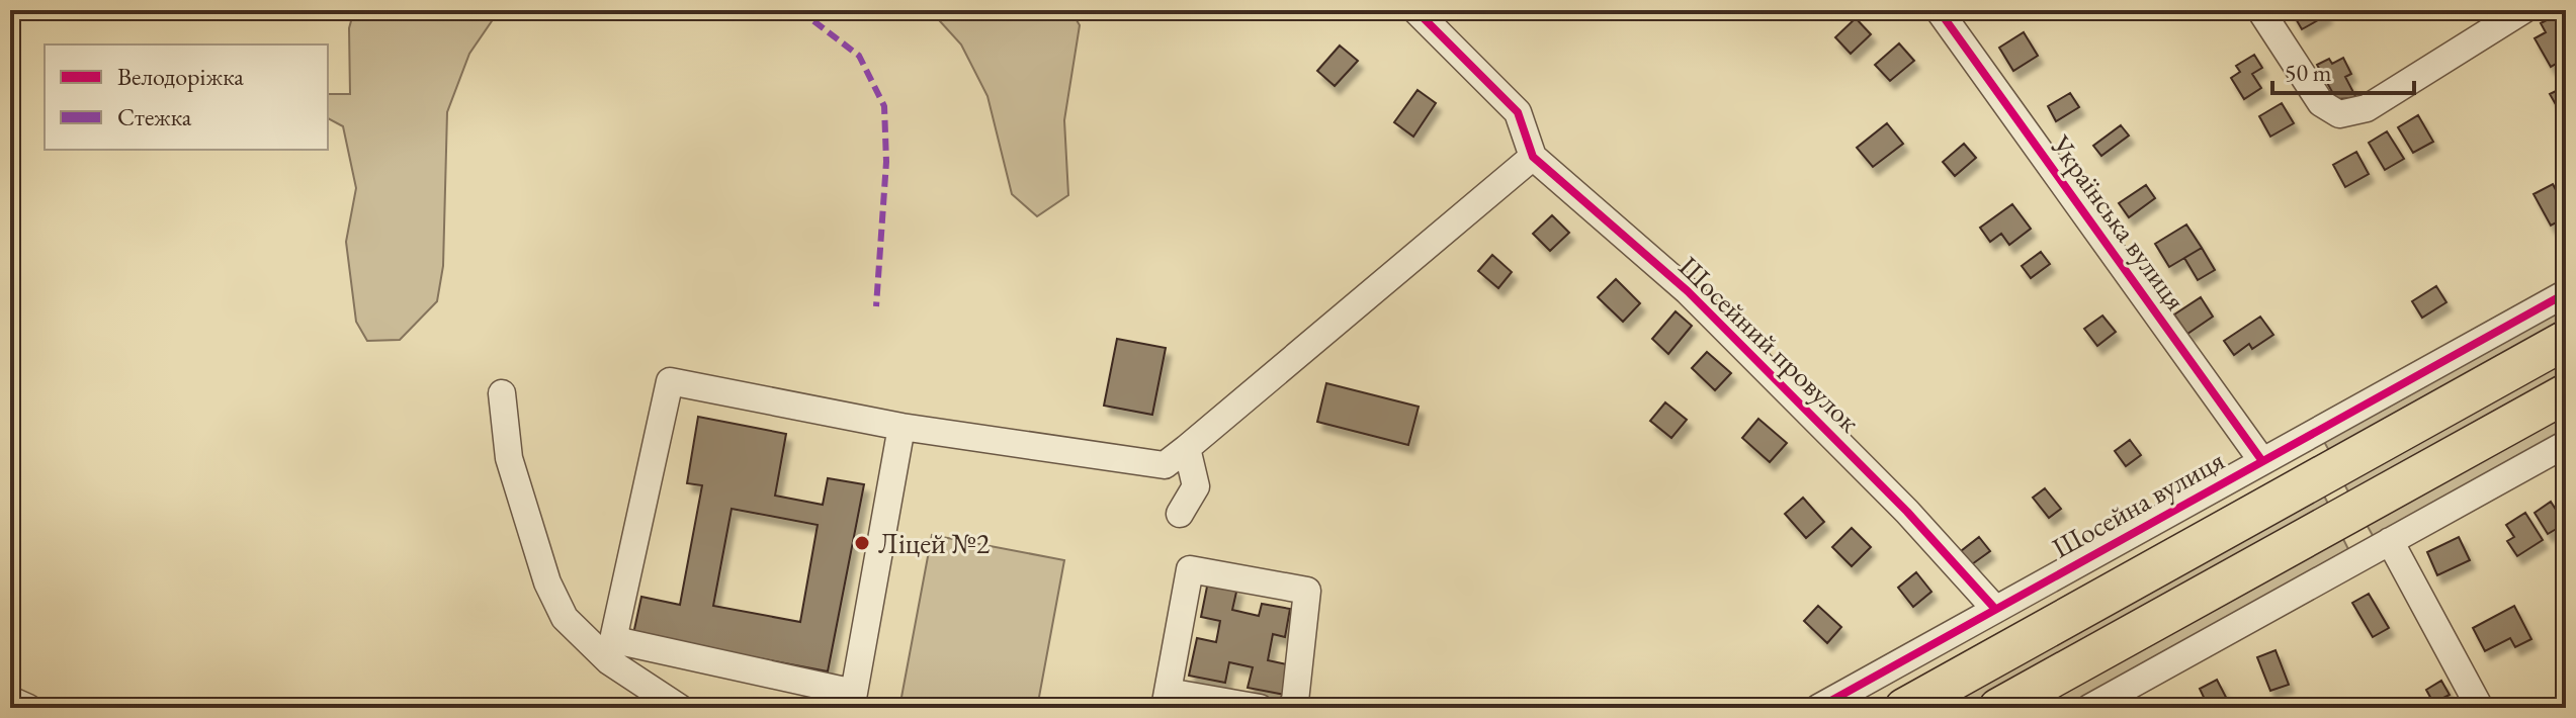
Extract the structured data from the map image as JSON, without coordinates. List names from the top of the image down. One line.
{"streets":{"street":["Українська вулиця","Шосейний провулок","Шосейна вулиця"]},"crossings":[["Українська вулиця","Шосейна вулиця"],["Шосейний провулок","Шосейна вулиця"]],"places":["Ліцей №2"],"legend":["Велодоріжка","Стежка"],"scale_bar":"50 m"}
